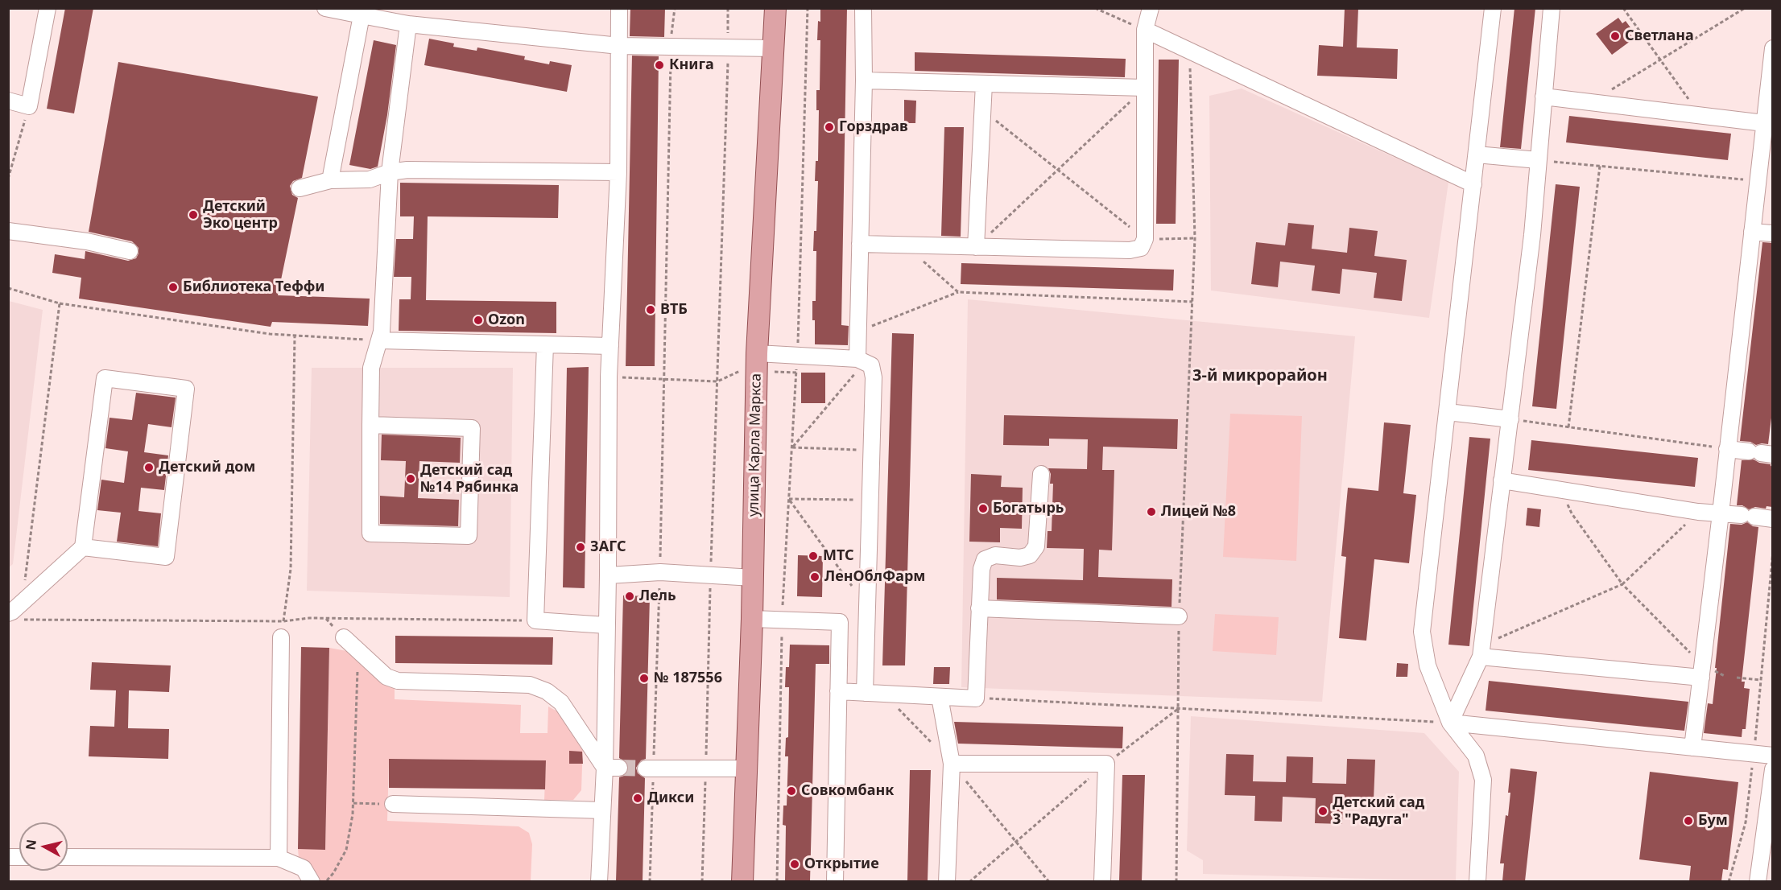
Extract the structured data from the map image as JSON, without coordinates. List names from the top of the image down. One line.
{"streets":{"main road":["улица Карла Маркса"]},"districts":["3-й микрорайон"],"places":["Светлана","Книга","Горздрав","Детский Эко центр","Библиотека Теффи","ВТБ","Ozon","Детский дом","Детский сад №14 Рябинка","Богатырь","Лицей №8","ЗАГС","МТС","ЛенОблФарм","Лель","№ 187556","Совкомбанк","Дикси","Детский сад 3 \"Радуга\"","Бум","Открытие"],"north":"left"}
